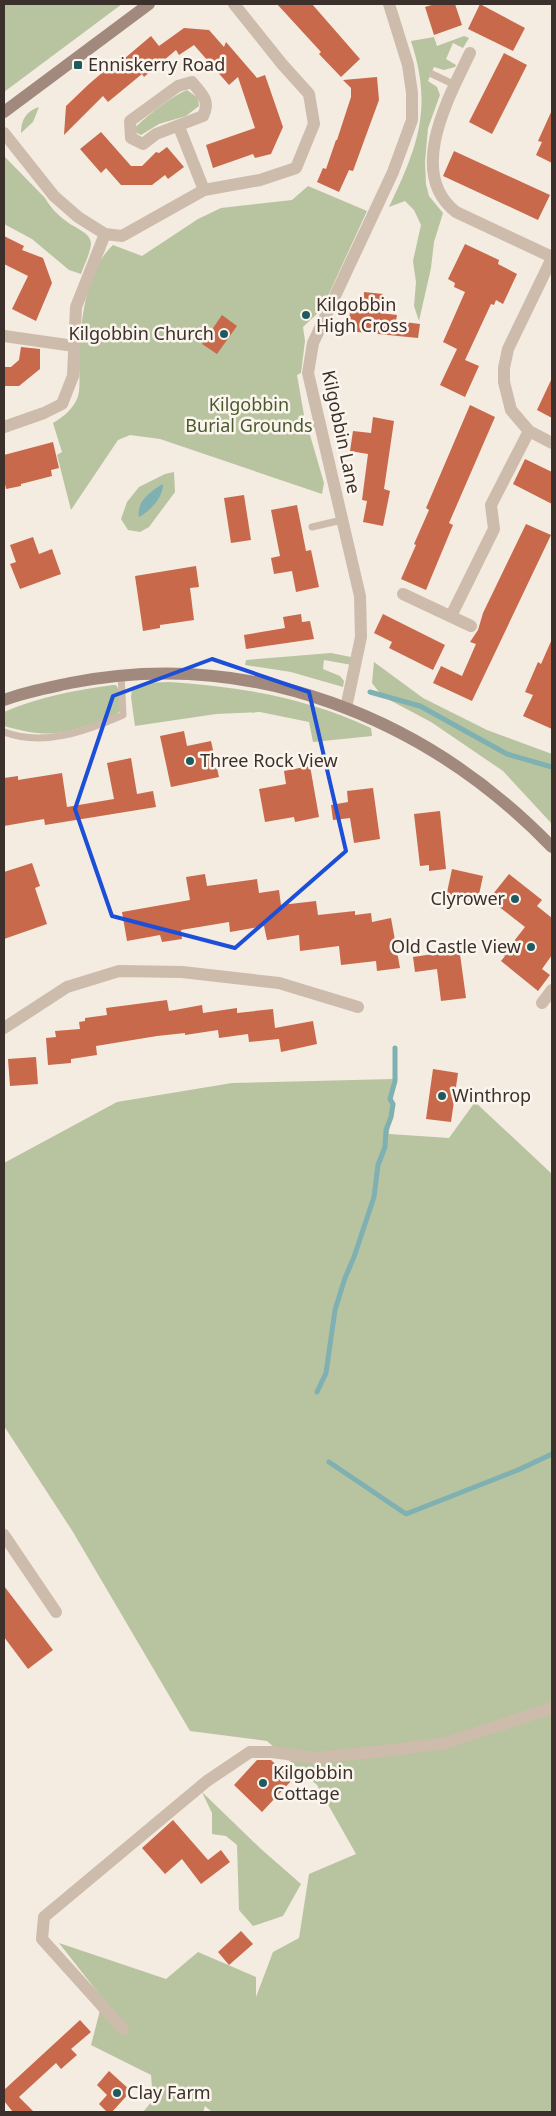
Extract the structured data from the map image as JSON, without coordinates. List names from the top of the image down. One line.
{"streets":{"street":["Kilgobbin Lane"]},"parks":["Kilgobbin Burial Grounds"],"places":{"transit":["Enniskerry Road"],"other":["Kilgobbin High Cross","Kilgobbin Church","Three Rock View","Clyrower","Old Castle View","Winthrop","Kilgobbin Cottage","Clay Farm"]}}
